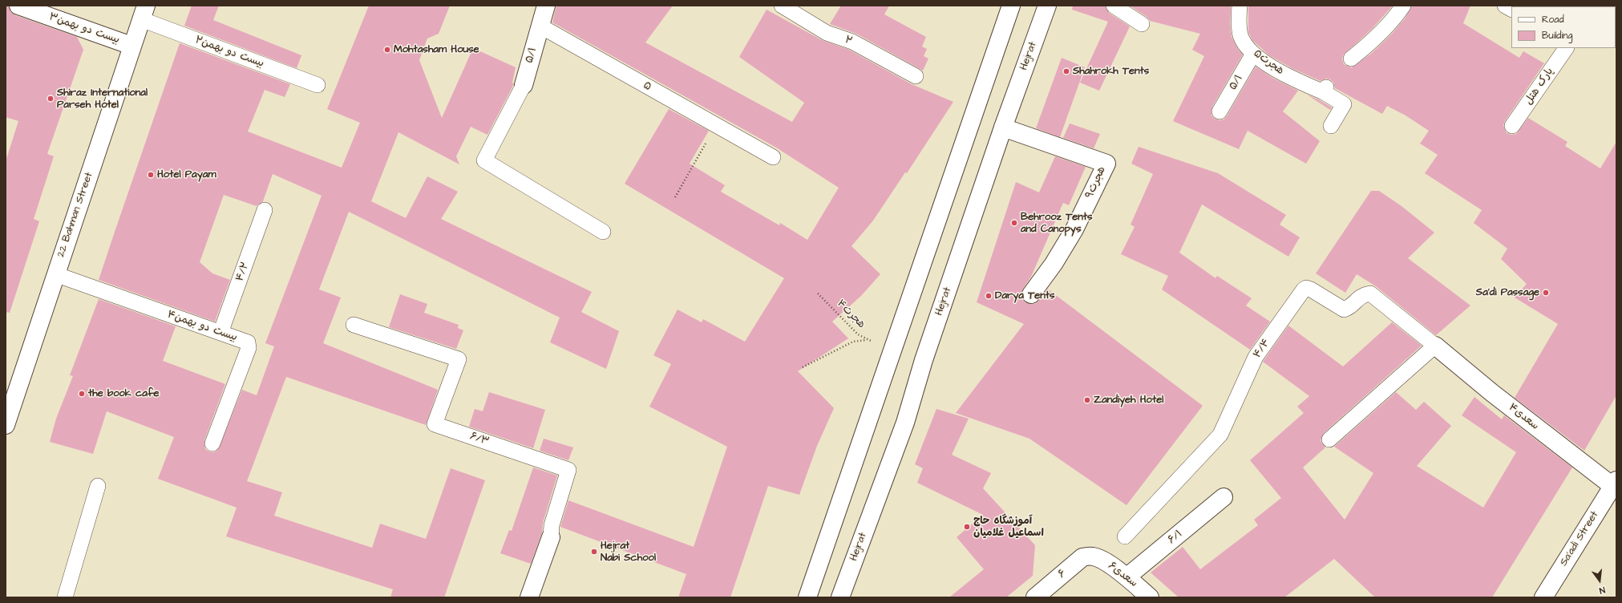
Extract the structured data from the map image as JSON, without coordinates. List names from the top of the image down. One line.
{"streets":{"street":["بیست دو بهمن۳","۵/۱","Hejrat","هجرت۹","22 Bahman Street","سعدی۴","۶/۳","۶/۱","Sa'adi Street","۶","سعدی۶"],"lane":["۲","بیست دو بهمن۲","هجرت۵","۵","پارک هتل","۴/۲","بیست دو بهمن۴","۴/۴"],"path":["هجرت۴"]},"crossings":[["بیست دو بهمن۳","22 Bahman Street"],["بیست دو بهمن۲","22 Bahman Street"],["۵/۱","هجرت۵"],["۵/۱","۵"],["Hejrat","هجرت۹"],["22 Bahman Street","بیست دو بهمن۴"],["۴/۲","بیست دو بهمن۴"],["۴/۴","سعدی۴"],["سعدی۴","Sa'adi Street"],["۶/۱","سعدی۶"],["۶","سعدی۶"]],"places":["Mohtasham House","Shahrokh Tents","Shiraz International Parseh Hotel","Hotel Payam","Behrooz Tents and Canopys","Sa'di Passage","Darya Tents","the book cafe","Zandiyeh Hotel","آموزشگاه حاج اسماعیل غلامیان","Hejrat Nabi School"],"legend":["Road","Building"],"north":"bottom"}
